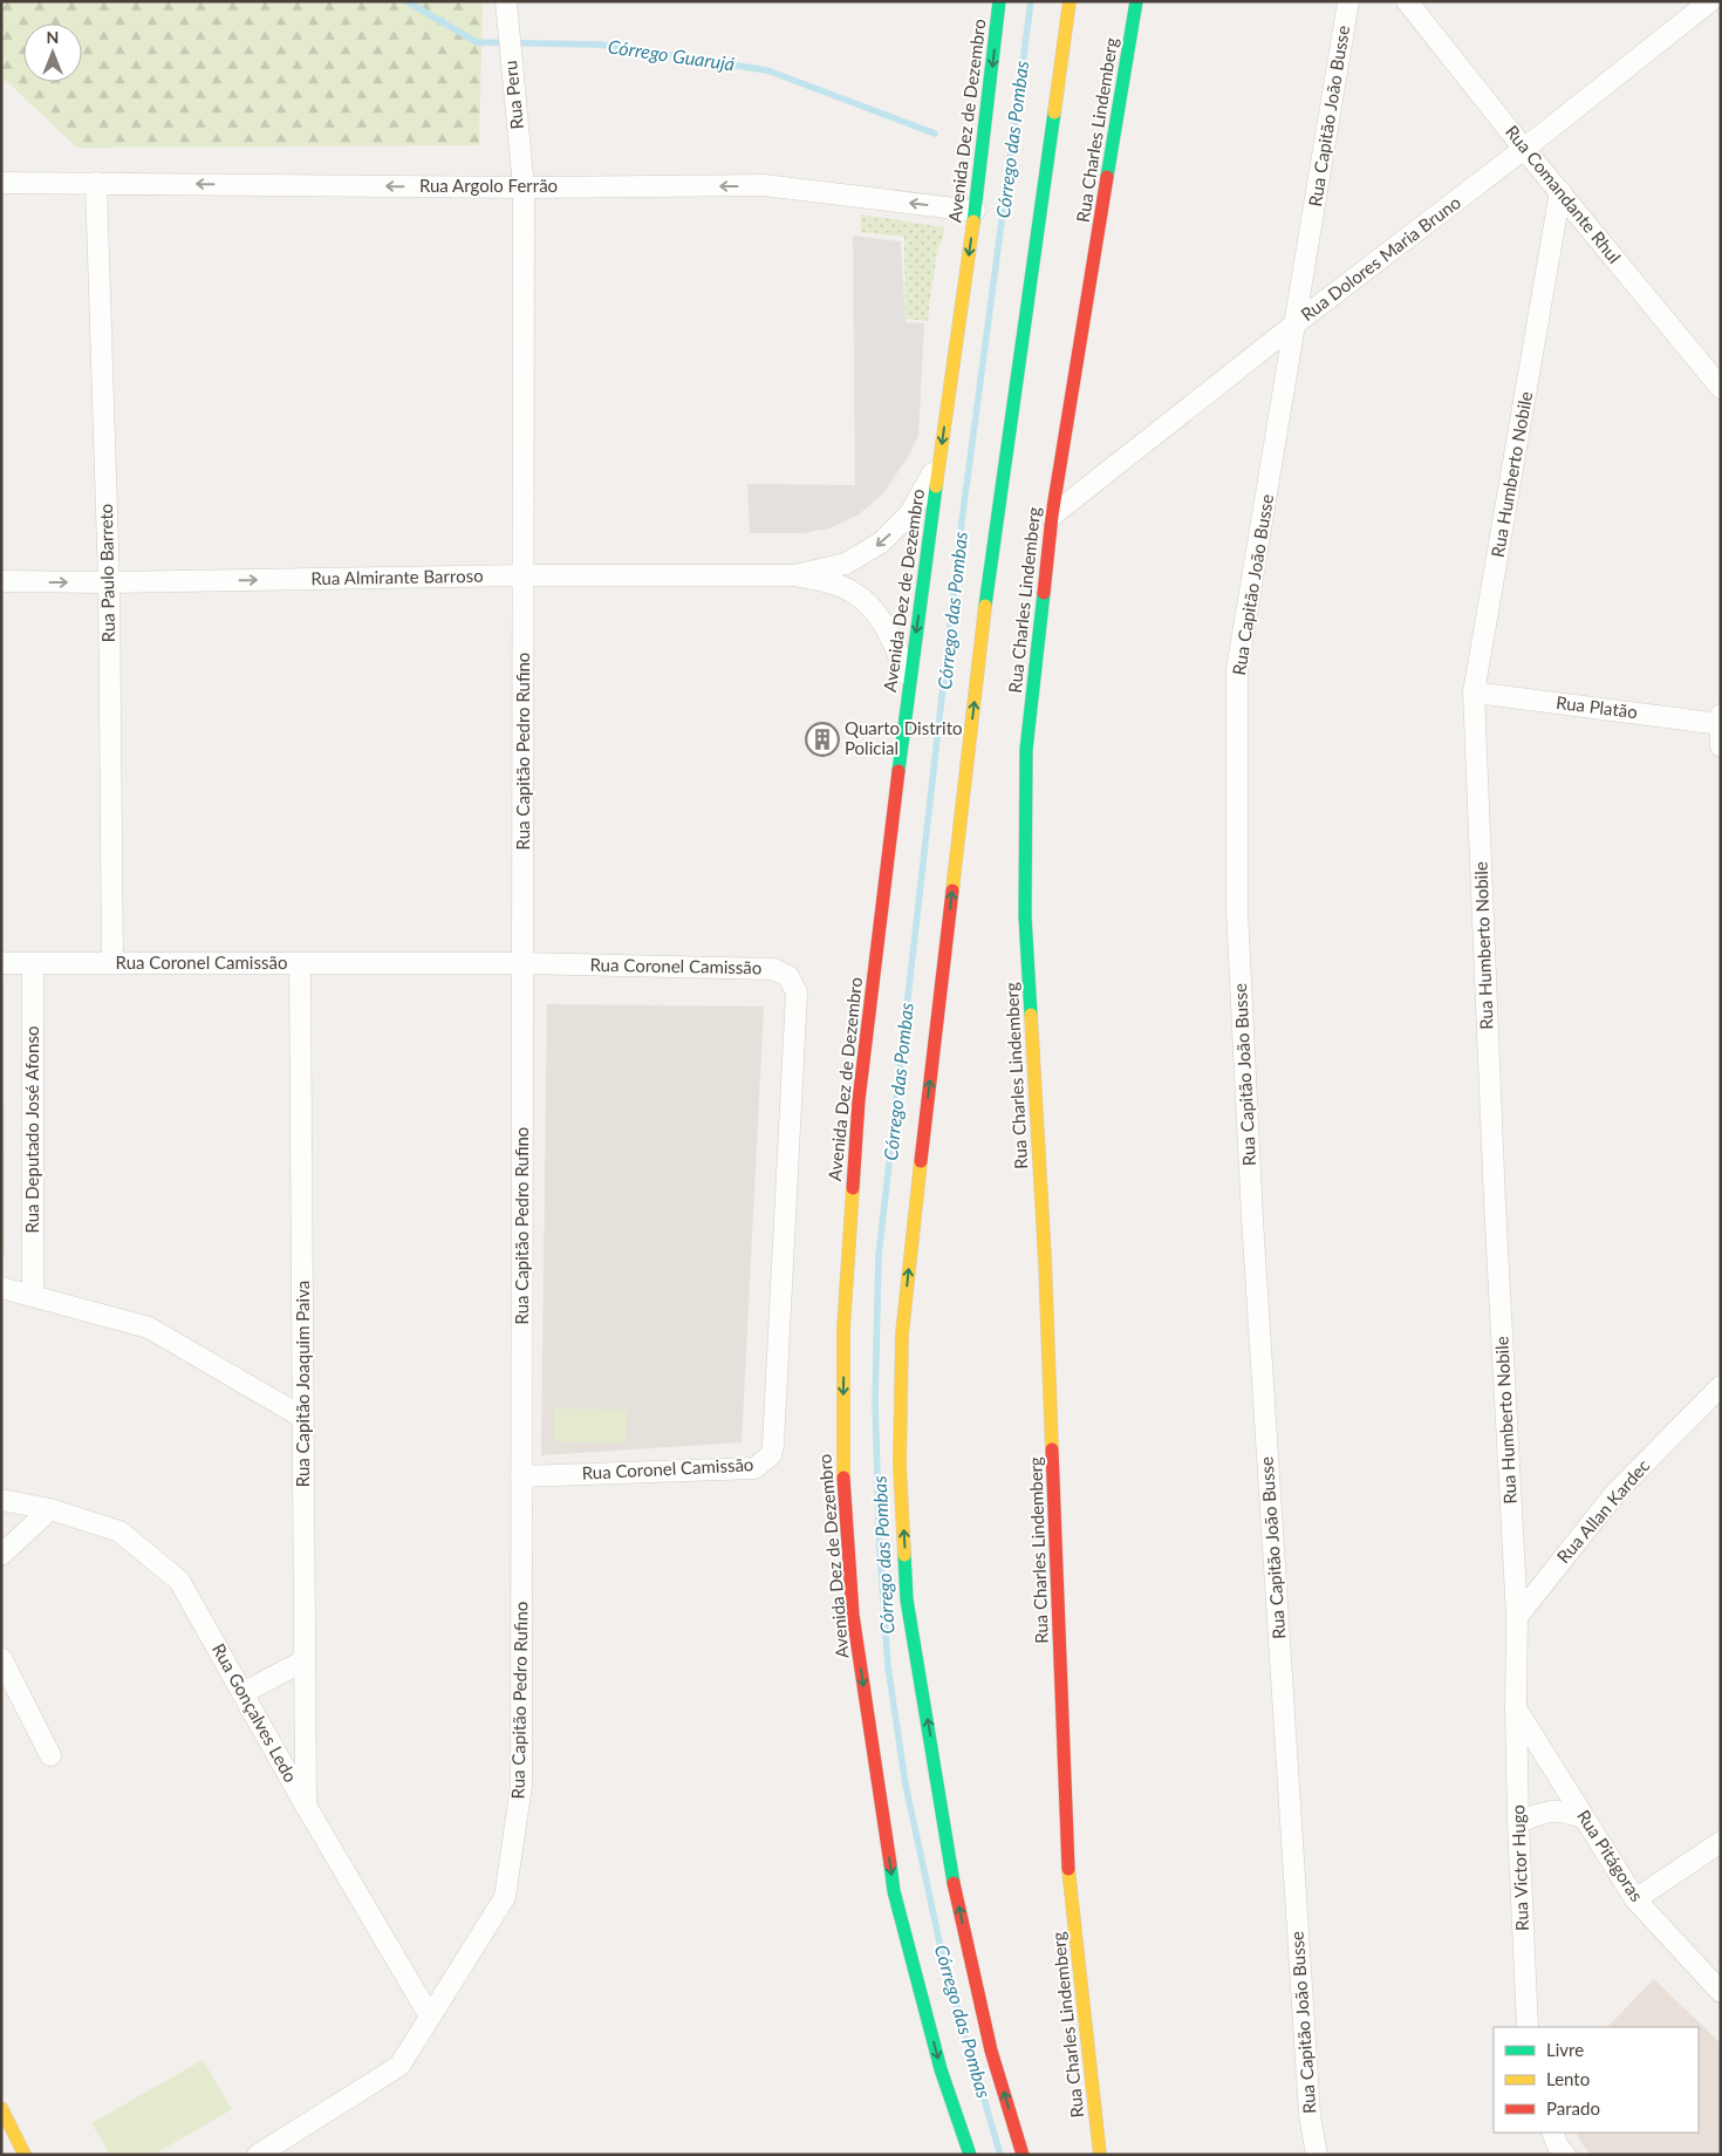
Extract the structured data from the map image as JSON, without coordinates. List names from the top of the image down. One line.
{"streets":{"main road":["Avenida Dez de Dezembro","Rua Charles Lindemberg"],"street":["Rua Peru","Rua Capitão João Busse","Rua Argolo Ferrão","Rua Comandante Rhul","Rua Dolores Maria Bruno","Rua Humberto Nobile","Rua Paulo Barreto","Rua Almirante Barroso","Rua Platão","Rua Capitão Pedro Rufino","Rua Coronel Camissão","Rua Deputado José Afonso","Rua Capitão Joaquim Paiva","Rua Allan Kardec","Rua Gonçalves Ledo","Rua Pitágoras","Rua Victor Hugo"]},"crossings":[["Rua Peru","Rua Argolo Ferrão"],["Rua Peru","Rua Capitão Pedro Rufino"],["Rua Capitão João Busse","Rua Dolores Maria Bruno"],["Avenida Dez de Dezembro","Rua Argolo Ferrão"],["Avenida Dez de Dezembro","Rua Almirante Barroso"],["Rua Charles Lindemberg","Rua Dolores Maria Bruno"],["Rua Argolo Ferrão","Rua Paulo Barreto"],["Rua Argolo Ferrão","Rua Capitão Pedro Rufino"],["Rua Comandante Rhul","Rua Dolores Maria Bruno"],["Rua Comandante Rhul","Rua Humberto Nobile"],["Rua Humberto Nobile","Rua Platão"],["Rua Humberto Nobile","Rua Allan Kardec"],["Rua Humberto Nobile","Rua Pitágoras"],["Rua Humberto Nobile","Rua Victor Hugo"],["Rua Paulo Barreto","Rua Almirante Barroso"],["Rua Paulo Barreto","Rua Coronel Camissão"],["Rua Almirante Barroso","Rua Capitão Pedro Rufino"],["Rua Capitão Pedro Rufino","Rua Coronel Camissão"],["Rua Capitão Pedro Rufino","Rua Gonçalves Ledo"],["Rua Coronel Camissão","Rua Deputado José Afonso"],["Rua Coronel Camissão","Rua Capitão Joaquim Paiva"],["Rua Capitão Joaquim Paiva","Rua Gonçalves Ledo"],["Rua Pitágoras","Rua Victor Hugo"]],"one_way":["Rua Argolo Ferrão"],"water":["Córrego Guarujá","Córrego das Pombas"],"places":{"building":["Quarto Distrito Policial"]},"legend":["Livre","Lento","Parado"],"north":"top"}
